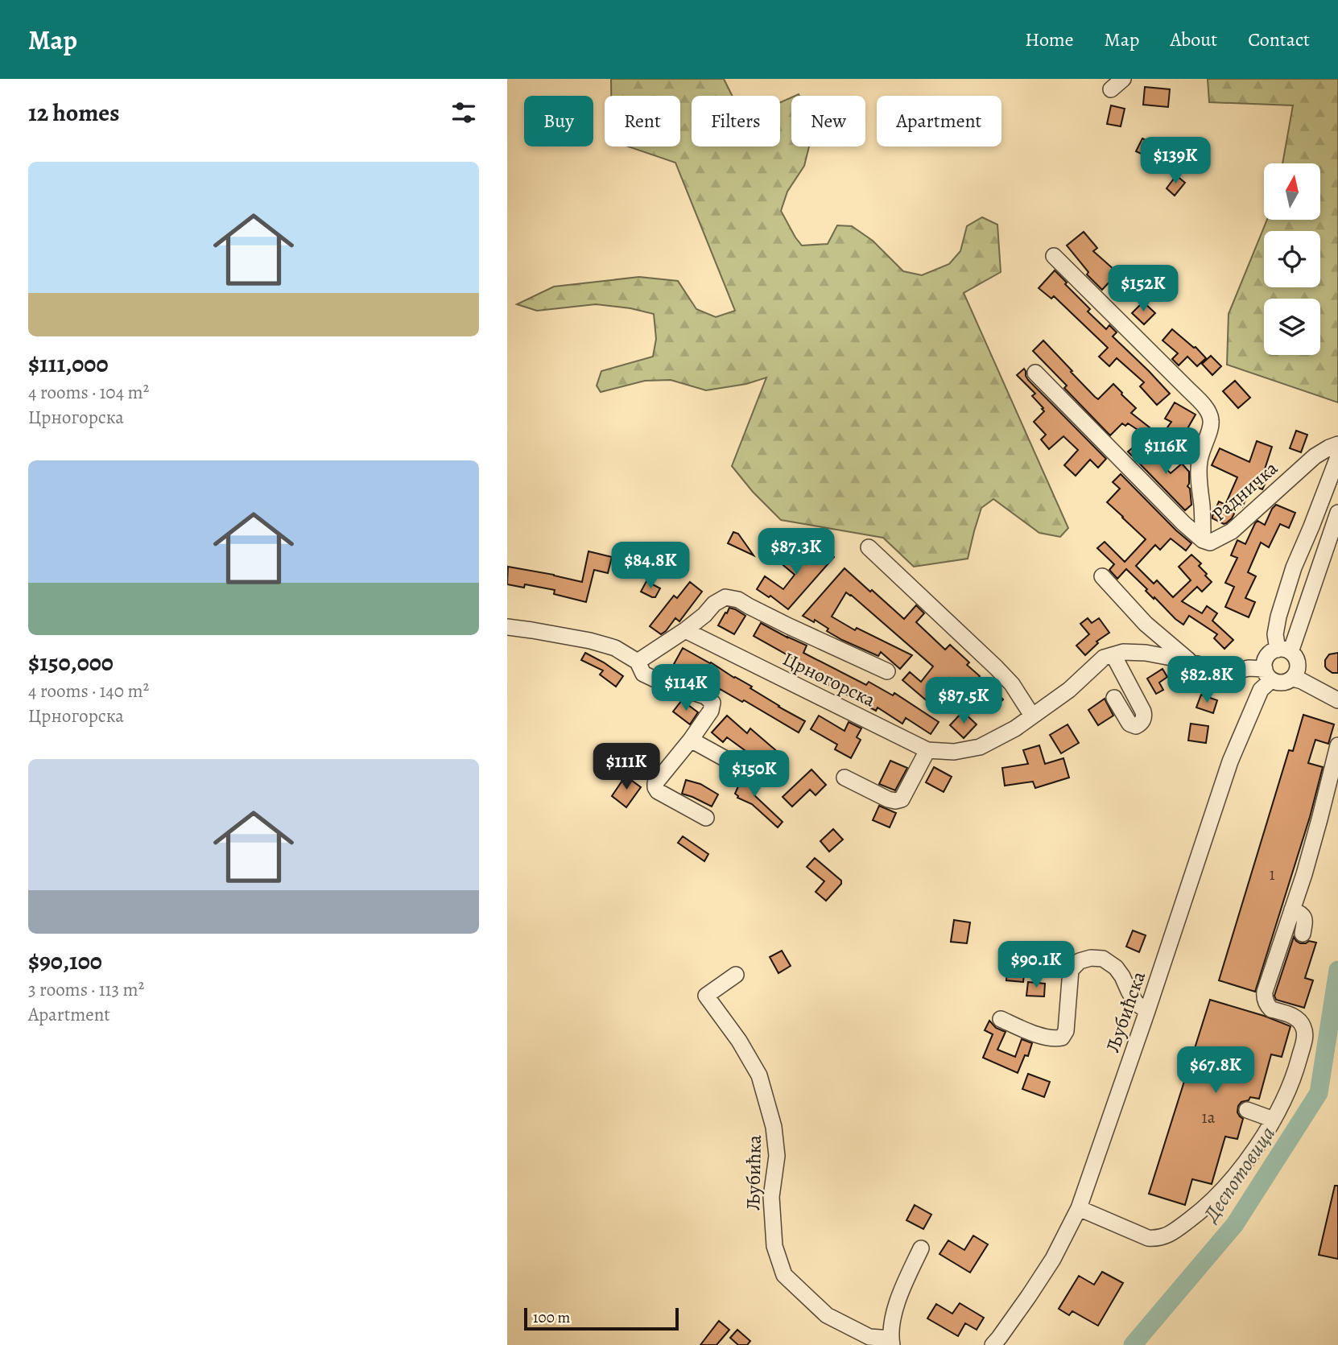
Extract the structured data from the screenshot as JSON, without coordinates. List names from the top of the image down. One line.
{"streets":{"street":["Радничка","Црногорска","Љубићска","Љубићка"]},"crossings":[["Црногорска","Љубићска"]],"water":["Деспотовица"],"house_numbers":["1","1a"],"scale_bar":"100 m","north":"top","page":{"header":"Map","nav":["Home","Map","About","Contact"],"heading":"12 homes","chip":["Buy","Rent","Filters","New","Apartment"],"price":["$139K","$152K","$116K","$87.3K","$84.8K","$82.8K","$114K","$87.5K","$111K","$150K","$90.1K","$67.8K"],"list":[{"name":"$111,000","note":"4 rooms · 104 m² · Црногорска"},{"name":"$150,000","note":"4 rooms · 140 m² · Црногорска"},{"name":"$90,100","note":"3 rooms · 113 m² · Apartment"}],"scale":"100 m"}}
